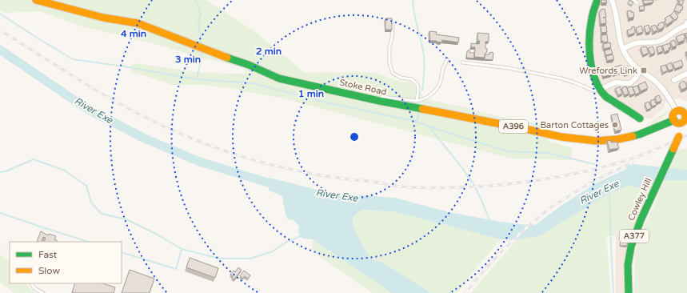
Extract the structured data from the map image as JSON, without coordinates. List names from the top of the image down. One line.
{"streets":{"main road":["Stoke Road","A396","Cowley Hill","A377"]},"crossings":[["Stoke Road","Cowley Hill"]],"water":["River Exe"],"places":{"transit":["Wrefords Link"],"other":["Barton Cottages"]},"legend":["Fast","Slow"],"rings":["4 min","2 min","3 min","1 min"]}
